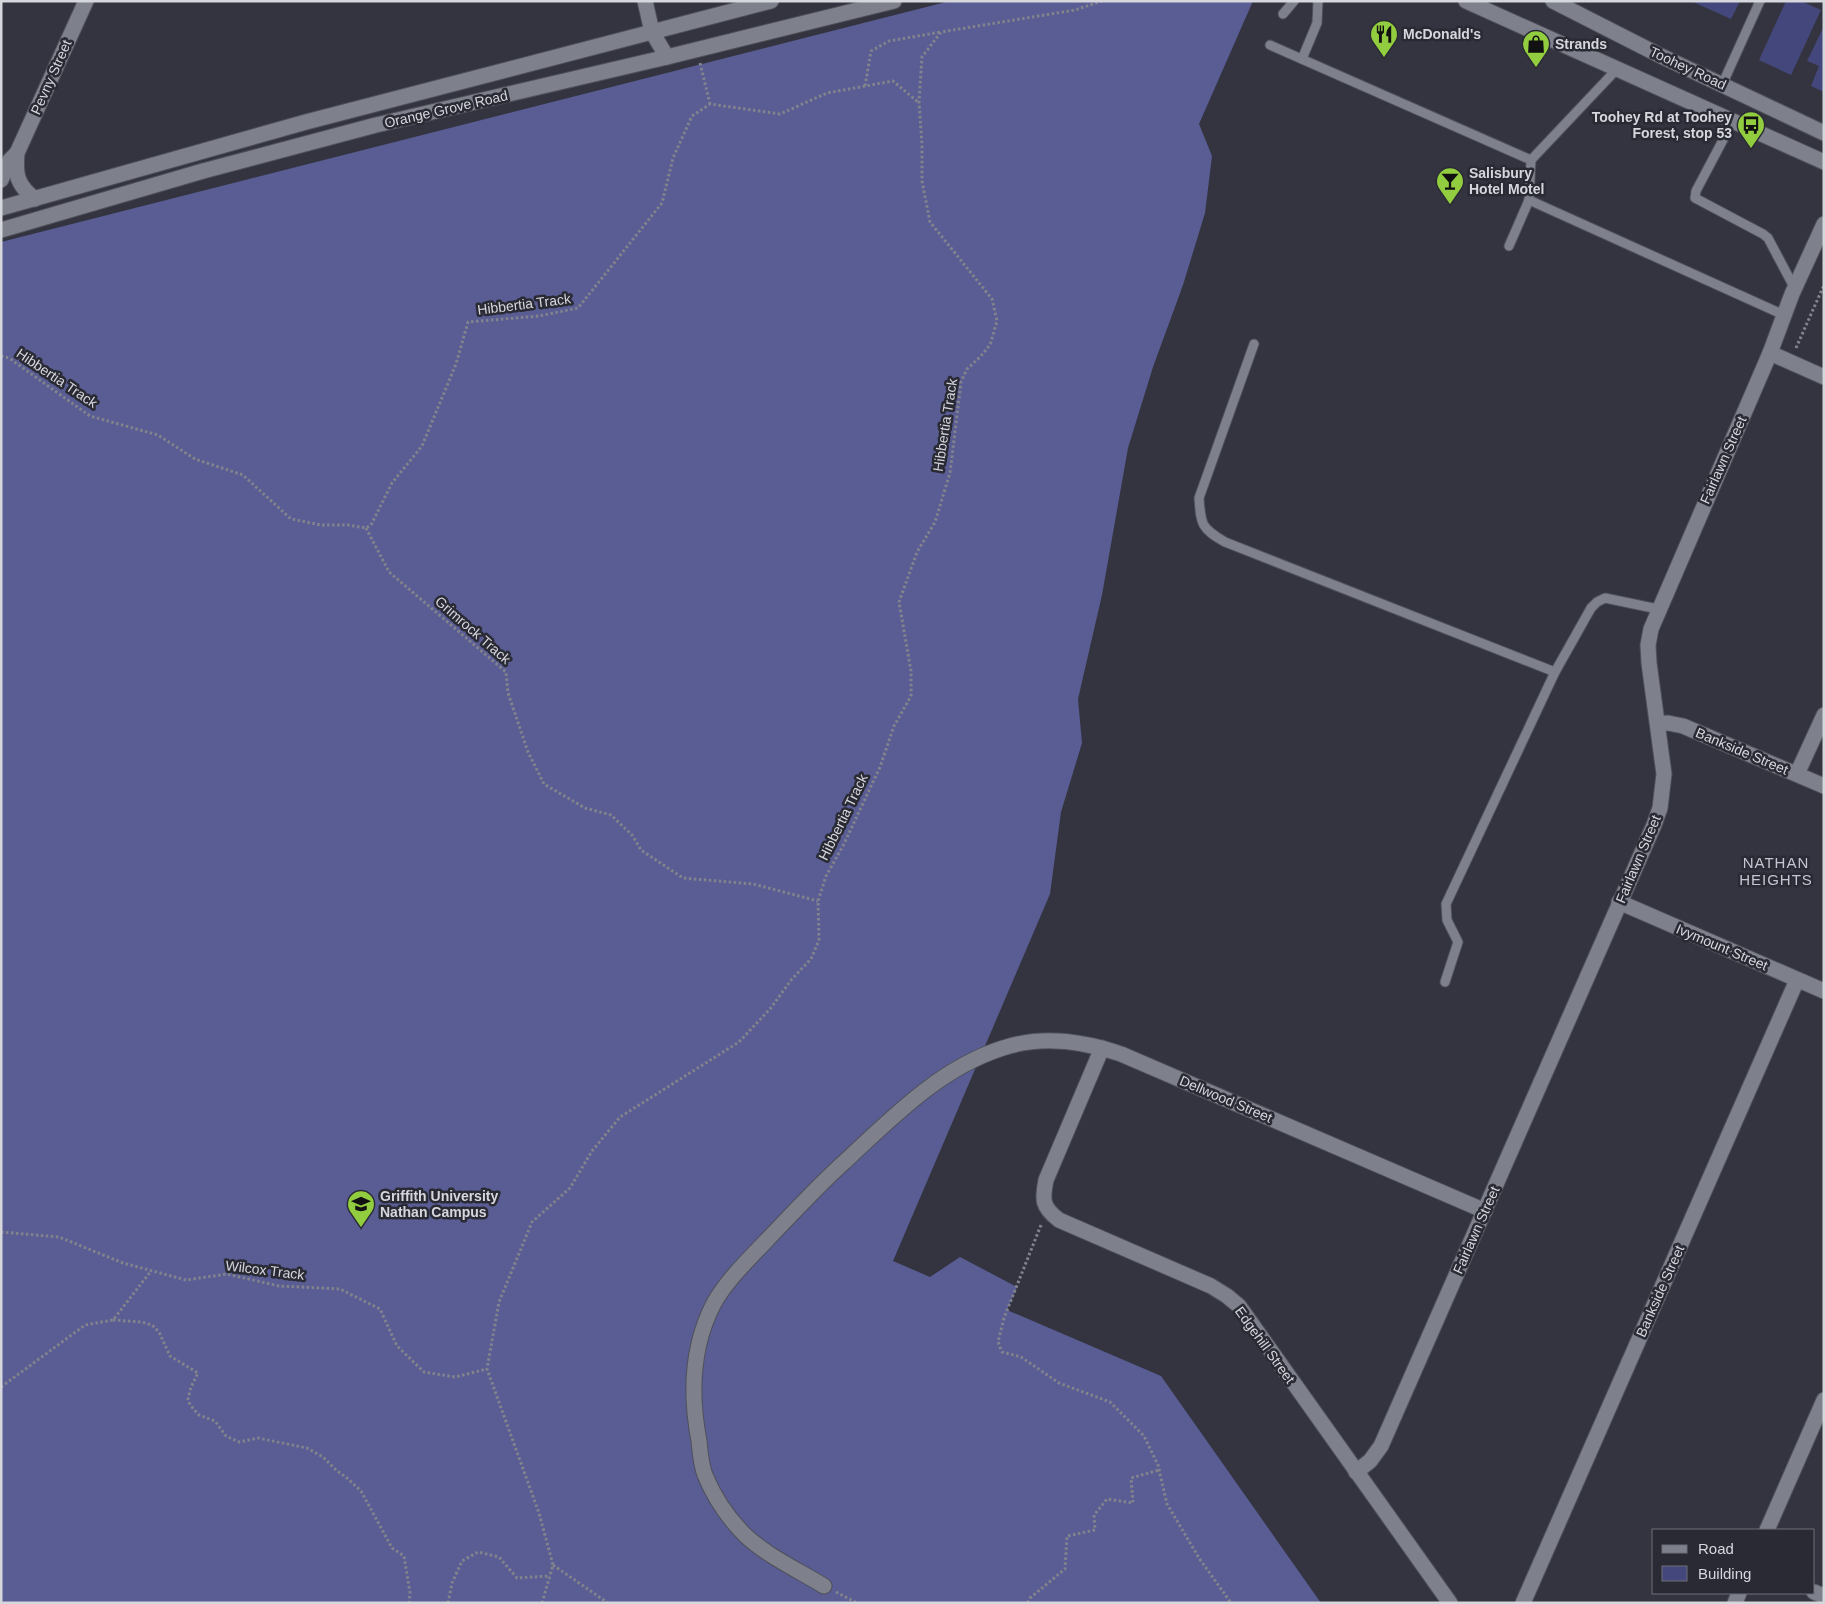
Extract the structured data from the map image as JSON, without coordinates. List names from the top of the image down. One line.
{"streets":{"street":["Toohey Road","Pevny Street","Orange Grove Road","Fairlawn Street","Bankside Street","Ivymount Street","Dellwood Street","Edgehill Street"],"path":["Hibbertia Track","Grimrock Track","Wilcox Track"]},"crossings":[["Pevny Street","Orange Grove Road"],["Hibbertia Track","Grimrock Track"],["Hibbertia Track","Wilcox Track"],["Fairlawn Street","Bankside Street"],["Fairlawn Street","Ivymount Street"],["Fairlawn Street","Dellwood Street"],["Fairlawn Street","Edgehill Street"],["Bankside Street","Ivymount Street"]],"districts":["NATHAN HEIGHTS"],"places":{"restaurant":["McDonald's"],"shop":["Strands"],"bus stop":["Toohey Rd at Toohey Forest, stop 53"],"bar":["Salisbury Hotel Motel"],"school or university":["Griffith University Nathan Campus"]},"legend":["Road","Building"]}
